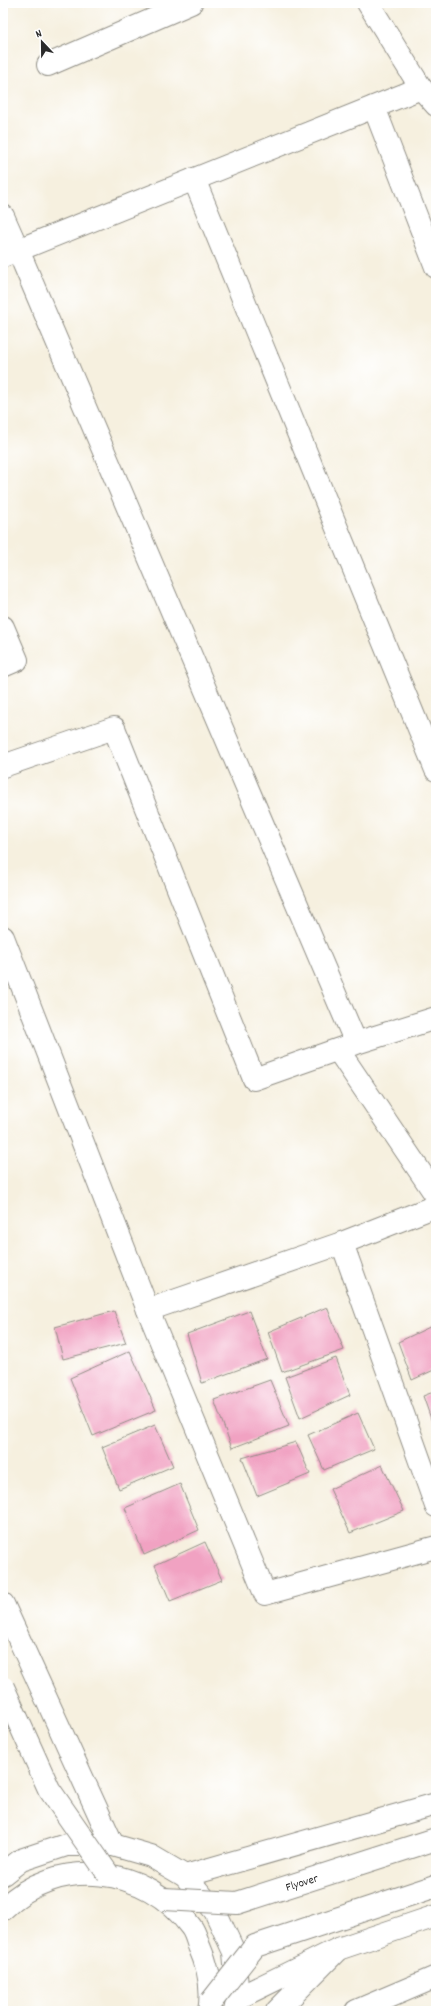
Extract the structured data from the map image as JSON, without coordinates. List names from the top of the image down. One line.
{"streets":{"main road":["Flyover"]},"north":"top"}
